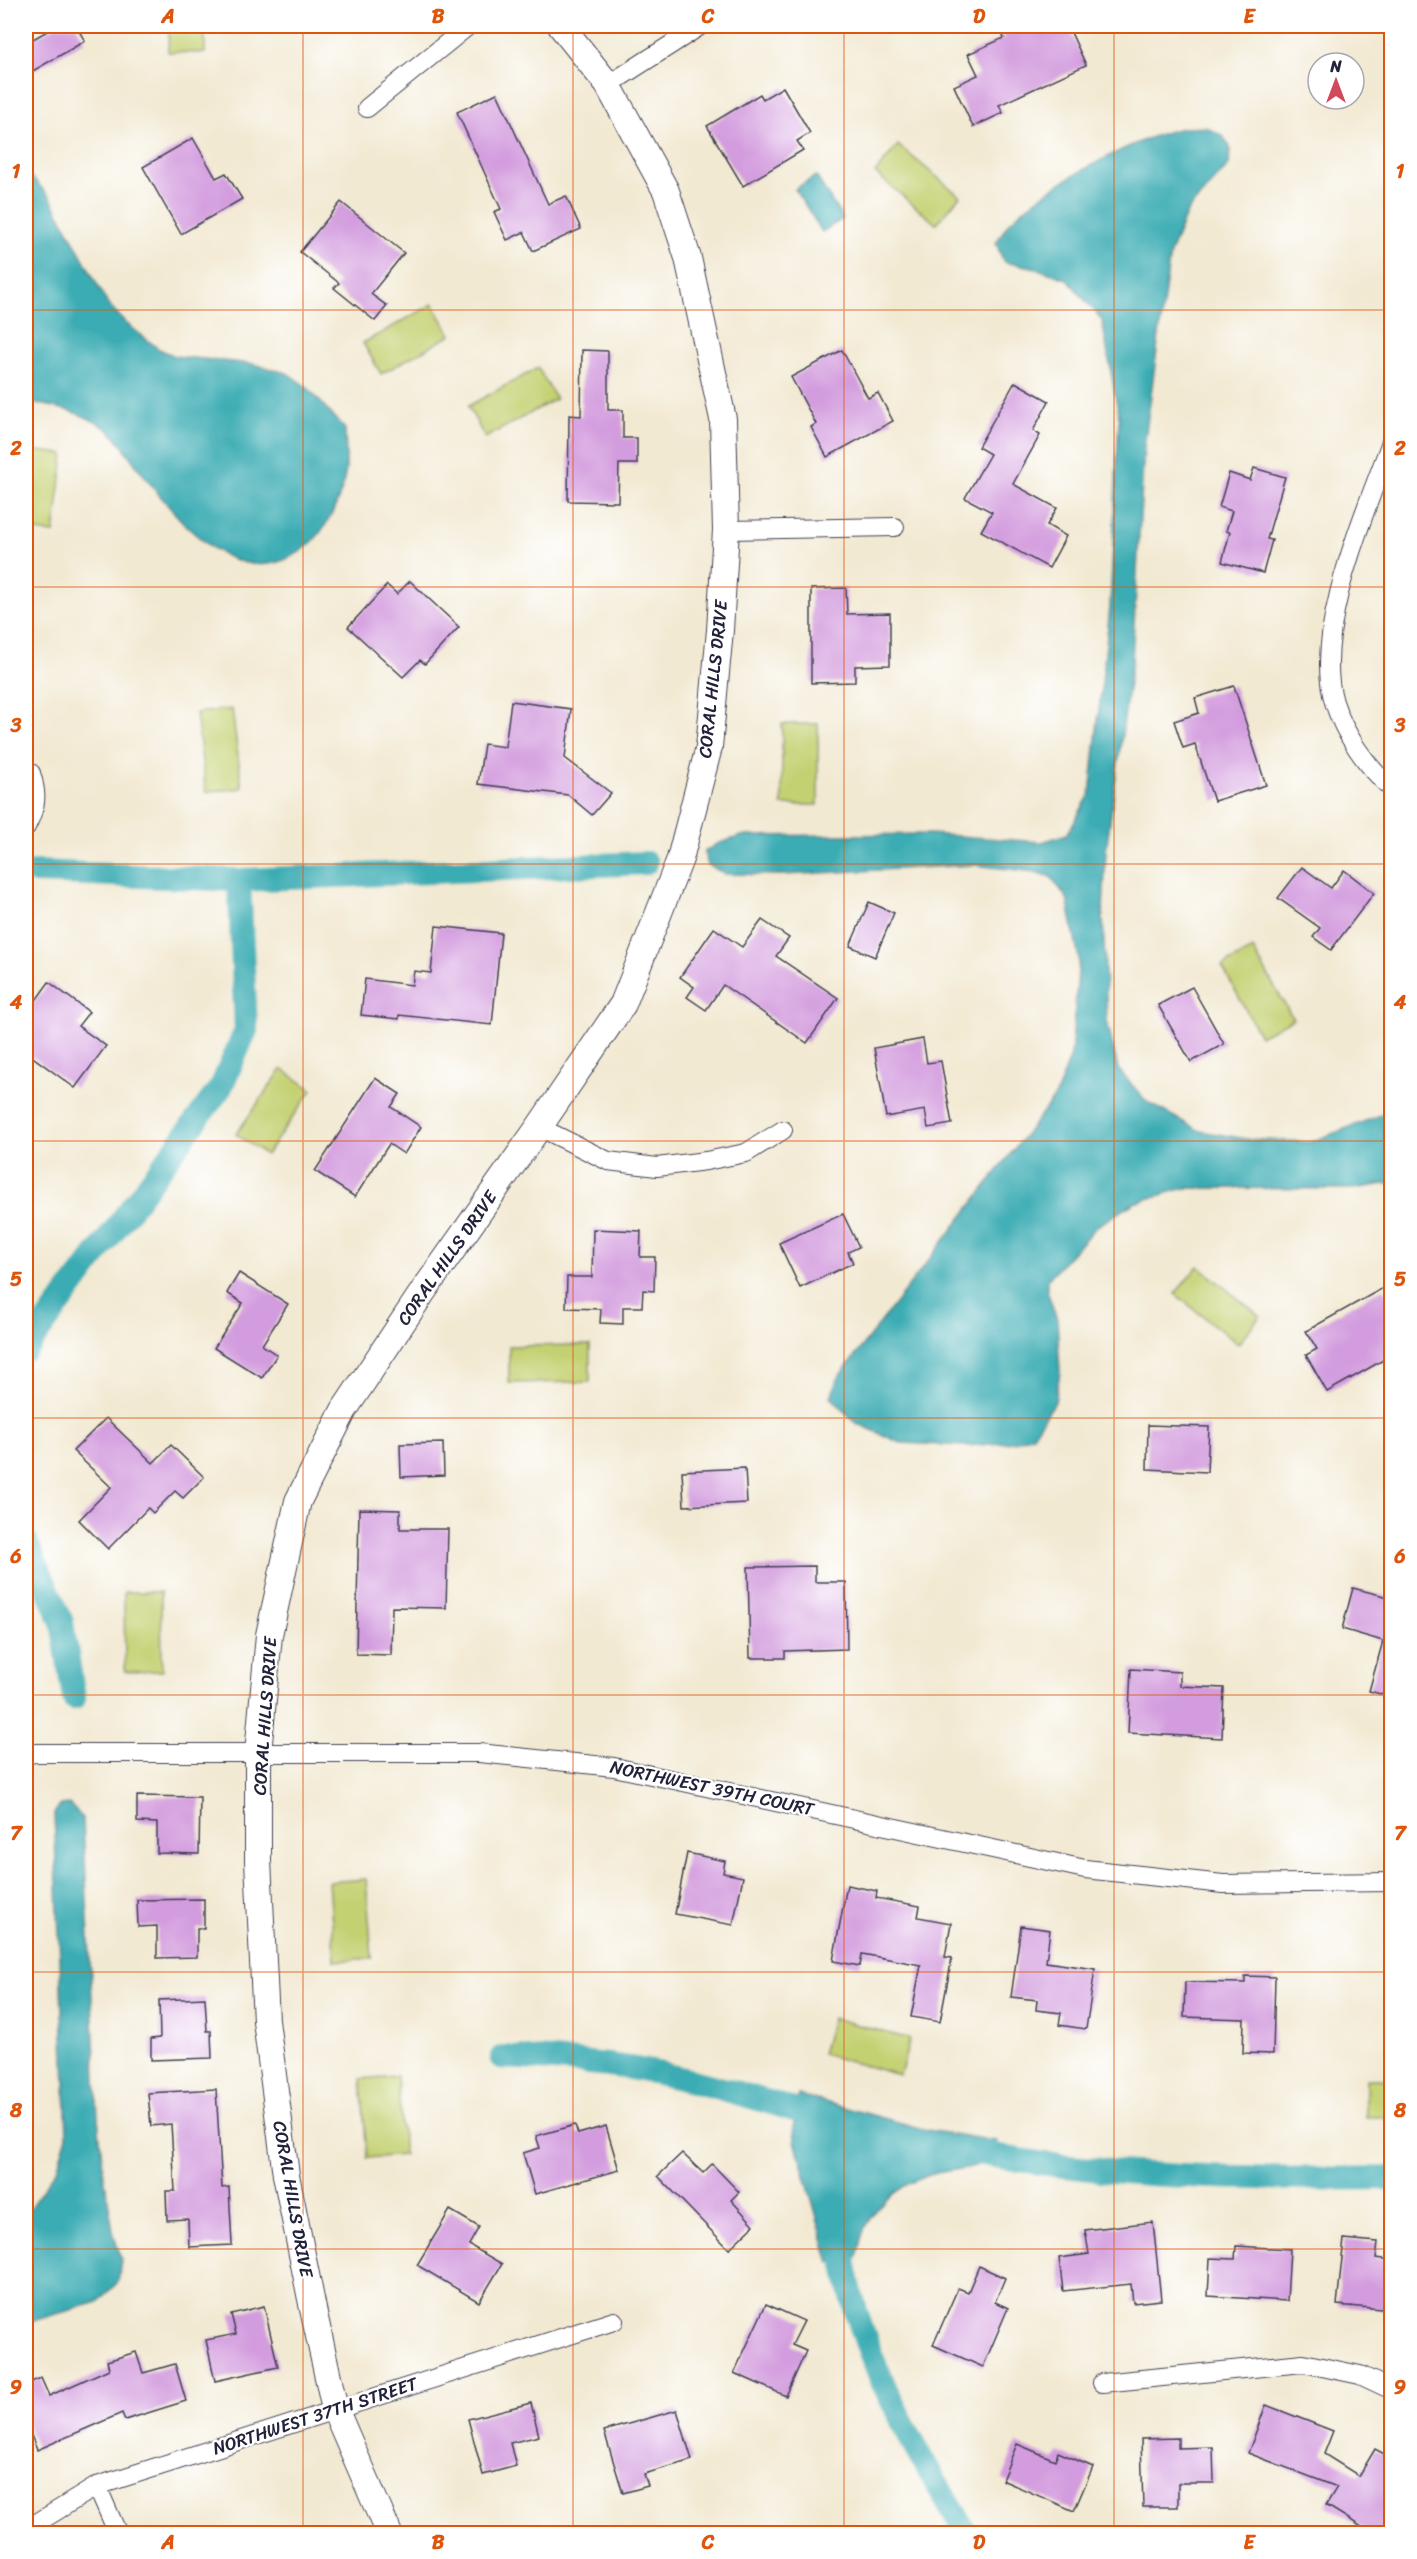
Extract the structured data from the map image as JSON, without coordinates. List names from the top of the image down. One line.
{"streets":{"street":["CORAL HILLS DRIVE","NORTHWEST 39TH COURT","NORTHWEST 37TH STREET"]},"crossings":[["CORAL HILLS DRIVE","NORTHWEST 39TH COURT"],["CORAL HILLS DRIVE","NORTHWEST 37TH STREET"]],"north":"top","grid":{"columns":["A","B","C","D","E"],"rows":["1","2","3","4","5","6","7","8","9"]}}
